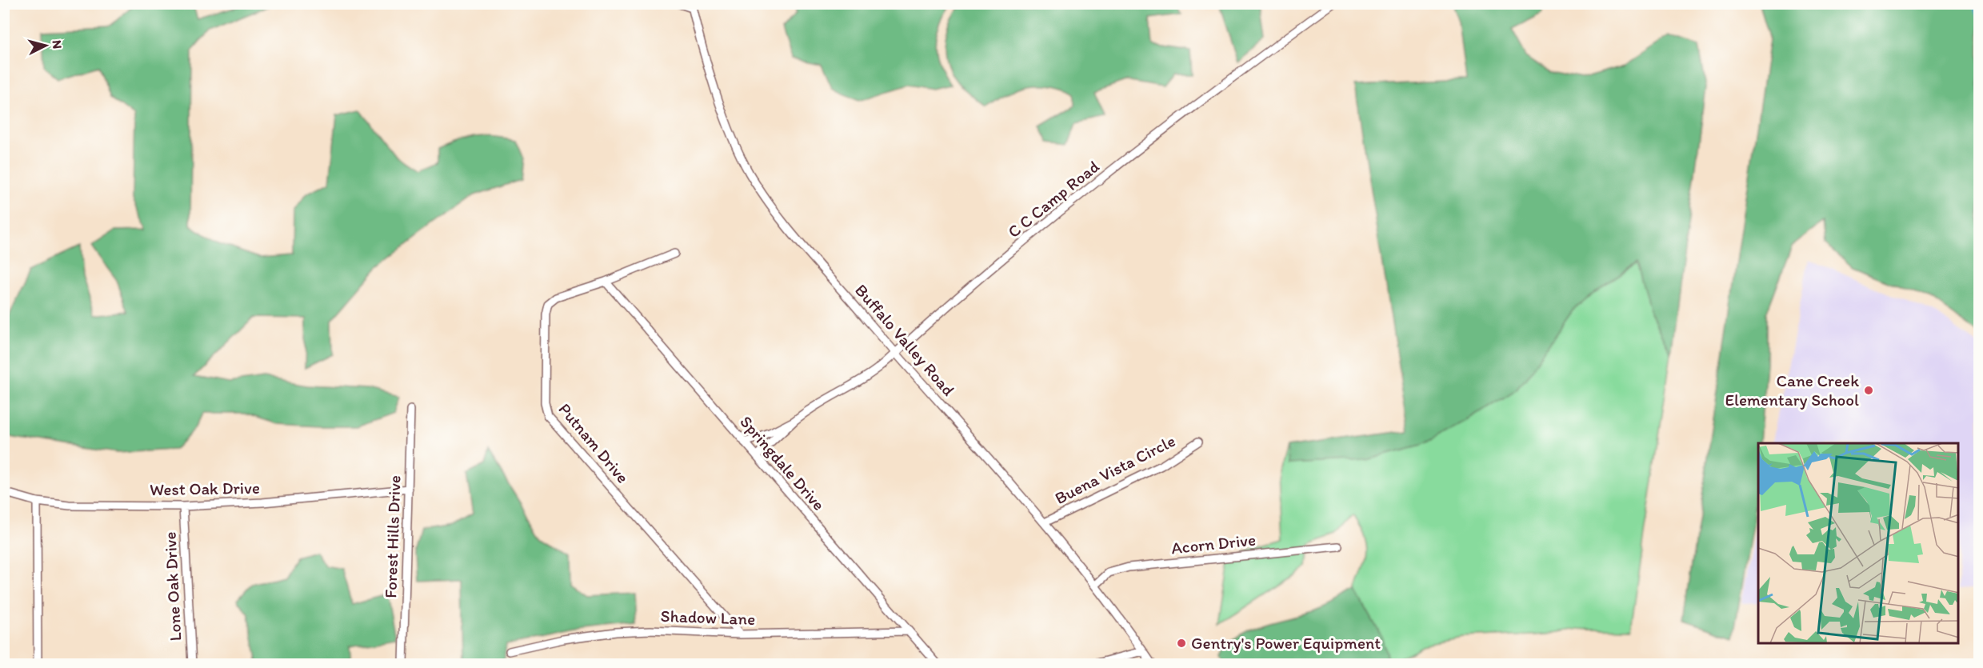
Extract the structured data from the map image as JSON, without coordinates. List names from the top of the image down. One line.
{"streets":{"street":["C C Camp Road","Buffalo Valley Road","Putnam Drive","Springdale Drive","Buena Vista Circle","West Oak Drive","Forest Hills Drive","Acorn Drive","Lone Oak Drive","Shadow Lane"]},"crossings":[["C C Camp Road","Buffalo Valley Road"],["Buffalo Valley Road","Buena Vista Circle"],["Buffalo Valley Road","Acorn Drive"],["Putnam Drive","Springdale Drive"],["Putnam Drive","Shadow Lane"],["Springdale Drive","Shadow Lane"],["West Oak Drive","Forest Hills Drive"],["West Oak Drive","Lone Oak Drive"]],"places":["Cane Creek Elementary School","Gentry's Power Equipment"],"north":"right"}
